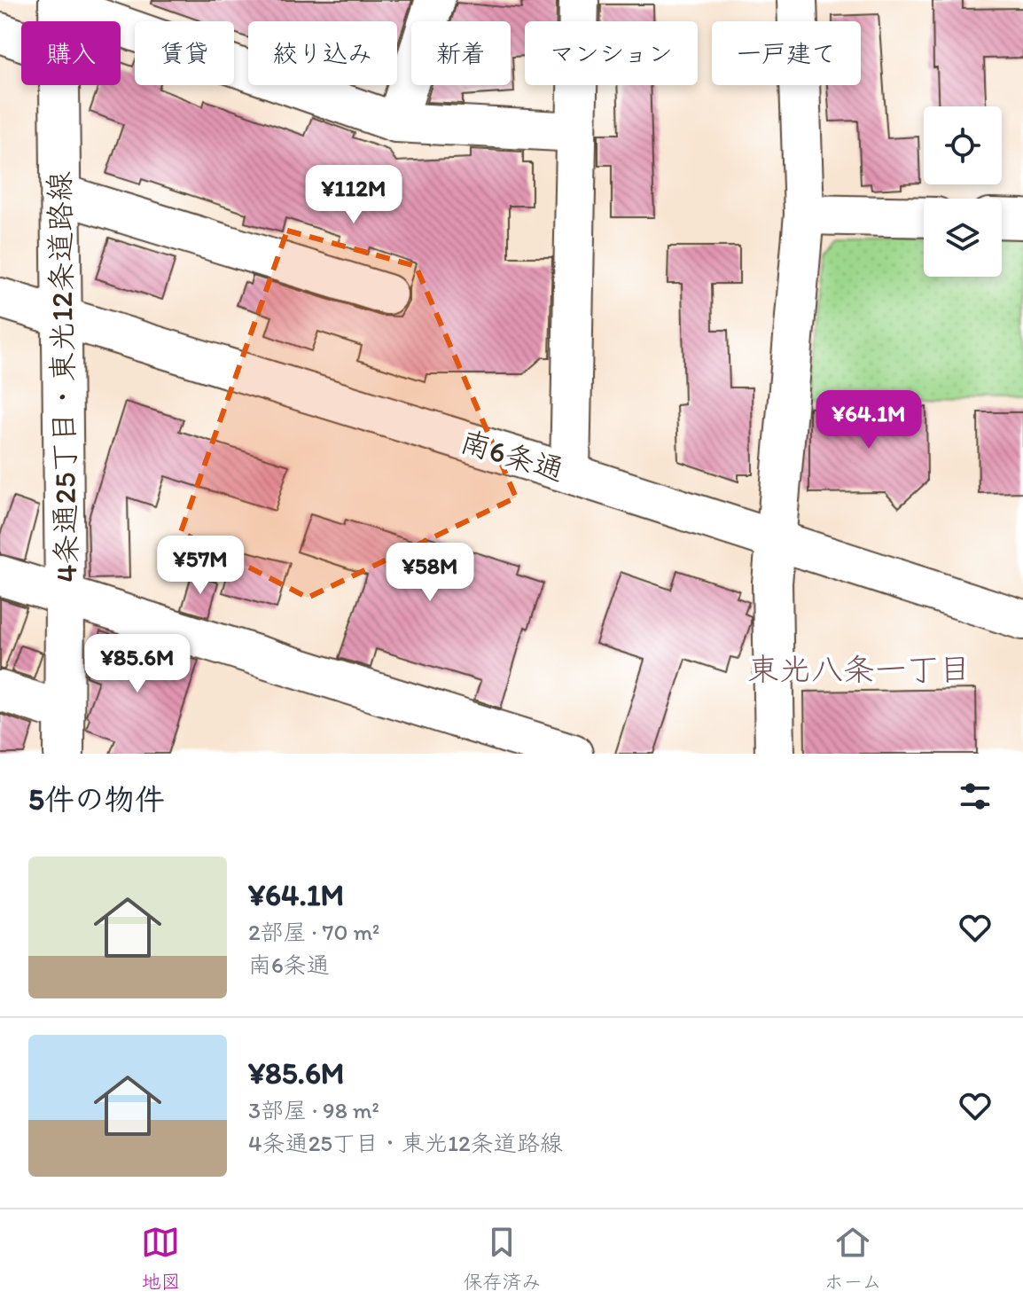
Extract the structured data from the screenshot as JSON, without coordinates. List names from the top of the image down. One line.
{"streets":{"street":["4条通25丁目・東光12条道路線","南6条通"]},"crossings":[["4条通25丁目・東光12条道路線","南6条通"]],"districts":["東光八条一丁目"],"page":{"chip":["購入","賃貸","絞り込み","新着","マンション","一戸建て"],"price":["¥112M","¥64.1M","¥57M","¥58M","¥85.6M"],"heading":"5件の物件","list":[{"name":"¥64.1M","note":"2部屋 · 70 m² · 南6条通"},{"name":"¥85.6M","note":"3部屋 · 98 m² · 4条通25丁目・東光12条道路線"}],"tabs":["地図","保存済み","ホーム"]}}
